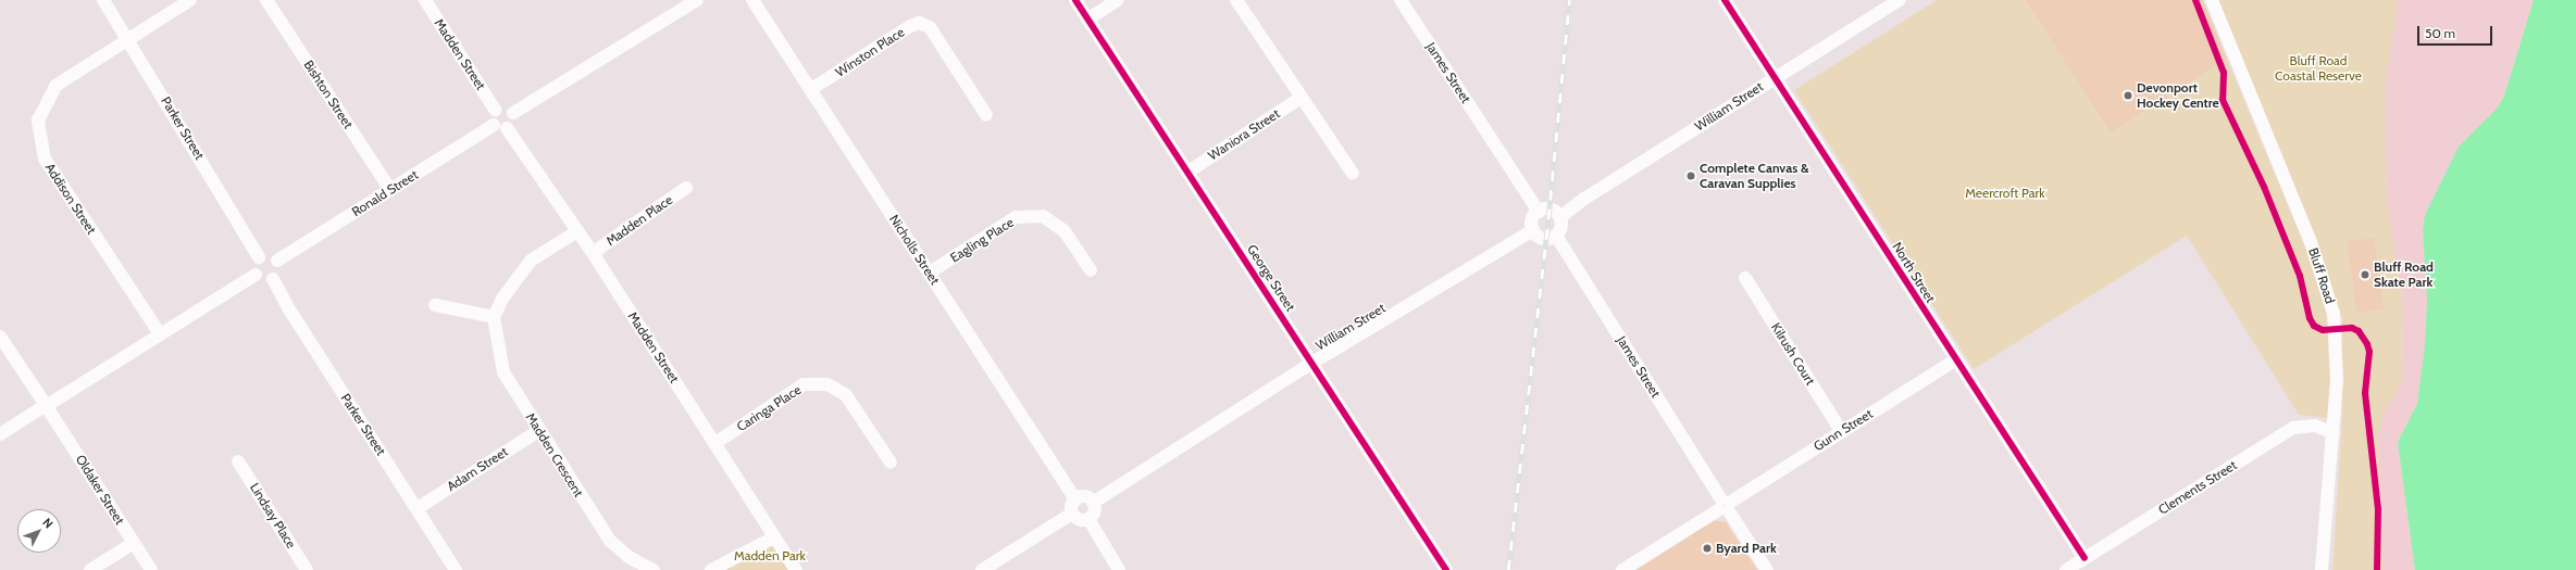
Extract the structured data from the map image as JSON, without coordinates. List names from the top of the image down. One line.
{"streets":{"street":["Winston Place","Madden Street","James Street","Bishton Street","William Street","Parker Street","Waniora Street","Ronald Street","Addison Street","Madden Place","Eagling Place","Nicholls Street","North Street","Bluff Road","George Street","Kilrush Court","Caringa Place","Gunn Street","Madden Crescent","Adam Street","Clements Street","Oldaker Street","Lindsay Place"]},"crossings":[["Winston Place","Nicholls Street"],["Madden Street","Ronald Street"],["Madden Street","Madden Place"],["Madden Street","Caringa Place"],["James Street","William Street"],["James Street","Gunn Street"],["Bishton Street","Ronald Street"],["William Street","Nicholls Street"],["William Street","North Street"],["William Street","George Street"],["Parker Street","Ronald Street"],["Parker Street","Addison Street"],["Parker Street","Adam Street"],["Waniora Street","George Street"],["Eagling Place","Nicholls Street"],["North Street","Gunn Street"],["North Street","Clements Street"],["Bluff Road","Clements Street"],["Kilrush Court","Gunn Street"],["Madden Crescent","Adam Street"]],"parks":["Bluff Road Coastal Reserve","Meercroft Park","Madden Park"],"places":["Devonport Hockey Centre","Complete Canvas & Caravan Supplies","Bluff Road Skate Park","Byard Park"],"scale_bar":"50 m","north":"top right"}
